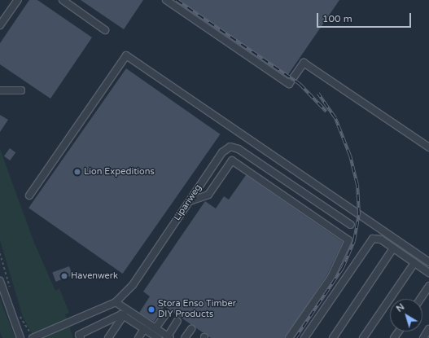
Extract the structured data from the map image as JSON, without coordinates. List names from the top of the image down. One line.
{"streets":{"street":["Lipariweg"]},"places":["Lion Expeditions","Havenwerk","Stora Enso Timber DIY Products"],"scale_bar":"100 m","north":"top left"}
